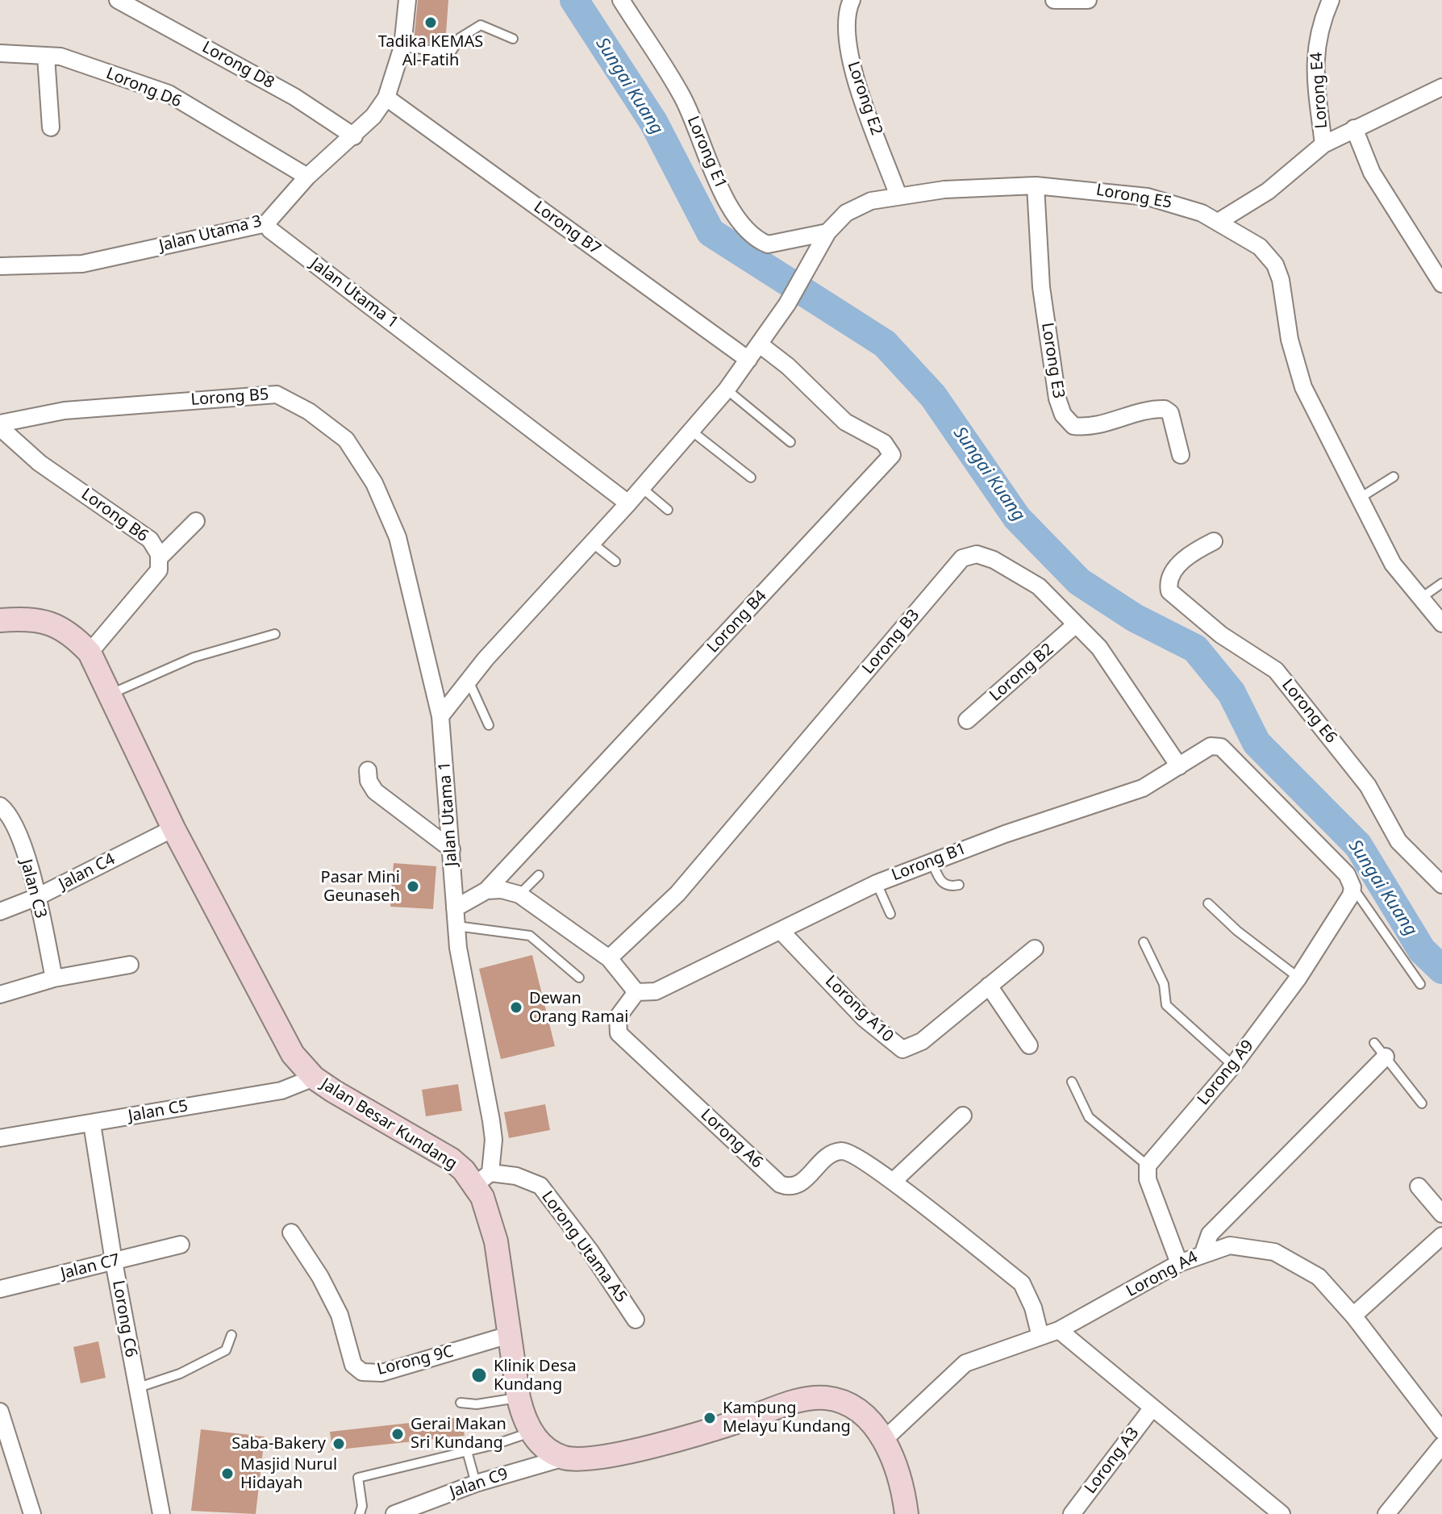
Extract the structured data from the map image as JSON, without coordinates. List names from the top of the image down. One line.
{"streets":{"main road":["Jalan Besar Kundang"],"street":["Lorong D8","Lorong D6","Lorong E4","Lorong E2","Lorong E1","Lorong E5","Lorong B7","Jalan Utama 3","Jalan Utama 1","Lorong E3","Lorong B5","Lorong B6","Lorong B4","Lorong B3","Lorong B2","Lorong E6","Lorong B1","Jalan C4","Jalan C3","Lorong A10","Lorong A9","Jalan C5","Lorong A6","Lorong Utama A5","Jalan C7","Lorong A4","Lorong C6","Lorong 9C","Lorong A3","Jalan C9"]},"crossings":[["Lorong D8","Jalan Utama 3"],["Lorong D6","Jalan Utama 3"],["Lorong E2","Lorong E5"],["Lorong E1","Lorong E5"],["Lorong E5","Lorong E3"],["Lorong E5","Lorong B4"],["Lorong B7","Jalan Utama 3"],["Jalan Utama 3","Jalan Utama 1"],["Jalan Utama 1","Lorong B5"],["Jalan Utama 1","Lorong B4"],["Jalan Utama 1","Jalan Besar Kundang"],["Jalan Utama 1","Lorong Utama A5"],["Lorong B5","Lorong B6"],["Lorong B6","Jalan Besar Kundang"],["Lorong B3","Lorong B2"],["Lorong B3","Lorong B1"],["Lorong B1","Lorong A10"],["Lorong B1","Lorong A9"],["Lorong B1","Lorong A6"],["Jalan C4","Jalan C3"],["Jalan C4","Jalan Besar Kundang"],["Jalan C5","Jalan Besar Kundang"],["Jalan C5","Lorong C6"],["Jalan Besar Kundang","Lorong Utama A5"],["Jalan Besar Kundang","Lorong 9C"],["Lorong A6","Lorong A4"],["Jalan C7","Lorong C6"]],"water":["Sungai Kuang"],"places":["Tadika KEMAS Al-Fatih","Pasar Mini Geunaseh","Dewan Orang Ramai","Klinik Desa Kundang","Kampung Melayu Kundang","Gerai Makan Sri Kundang","Saba-Bakery","Masjid Nurul Hidayah"]}
